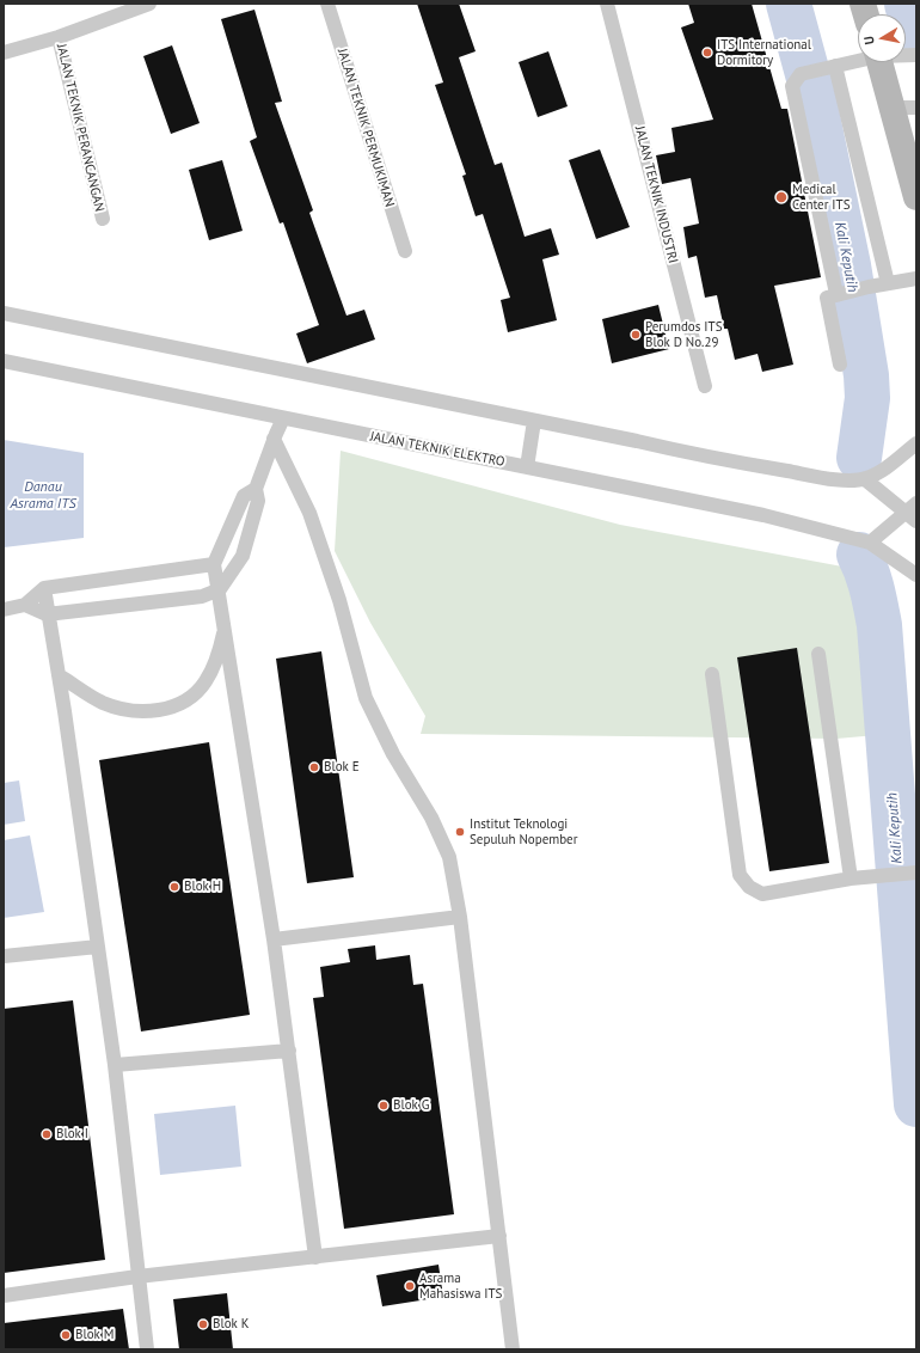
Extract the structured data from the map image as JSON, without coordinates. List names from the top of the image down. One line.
{"streets":{"lane":["JALAN TEKNIK PERANCANGAN","JALAN TEKNIK PERMUKIMAN","JALAN TEKNIK INDUSTRI","JALAN TEKNIK ELEKTRO"]},"water":["Kali Keputih","Danau Asrama ITS"],"places":["ITS International Dormitory","Medical Center ITS","Perumdos ITS Blok D No.29","Blok E","Institut Teknologi Sepuluh Nopember","Blok H","Blok G","Blok I","Asrama Mahasiswa ITS","Blok K","Blok M"],"north":"left"}
